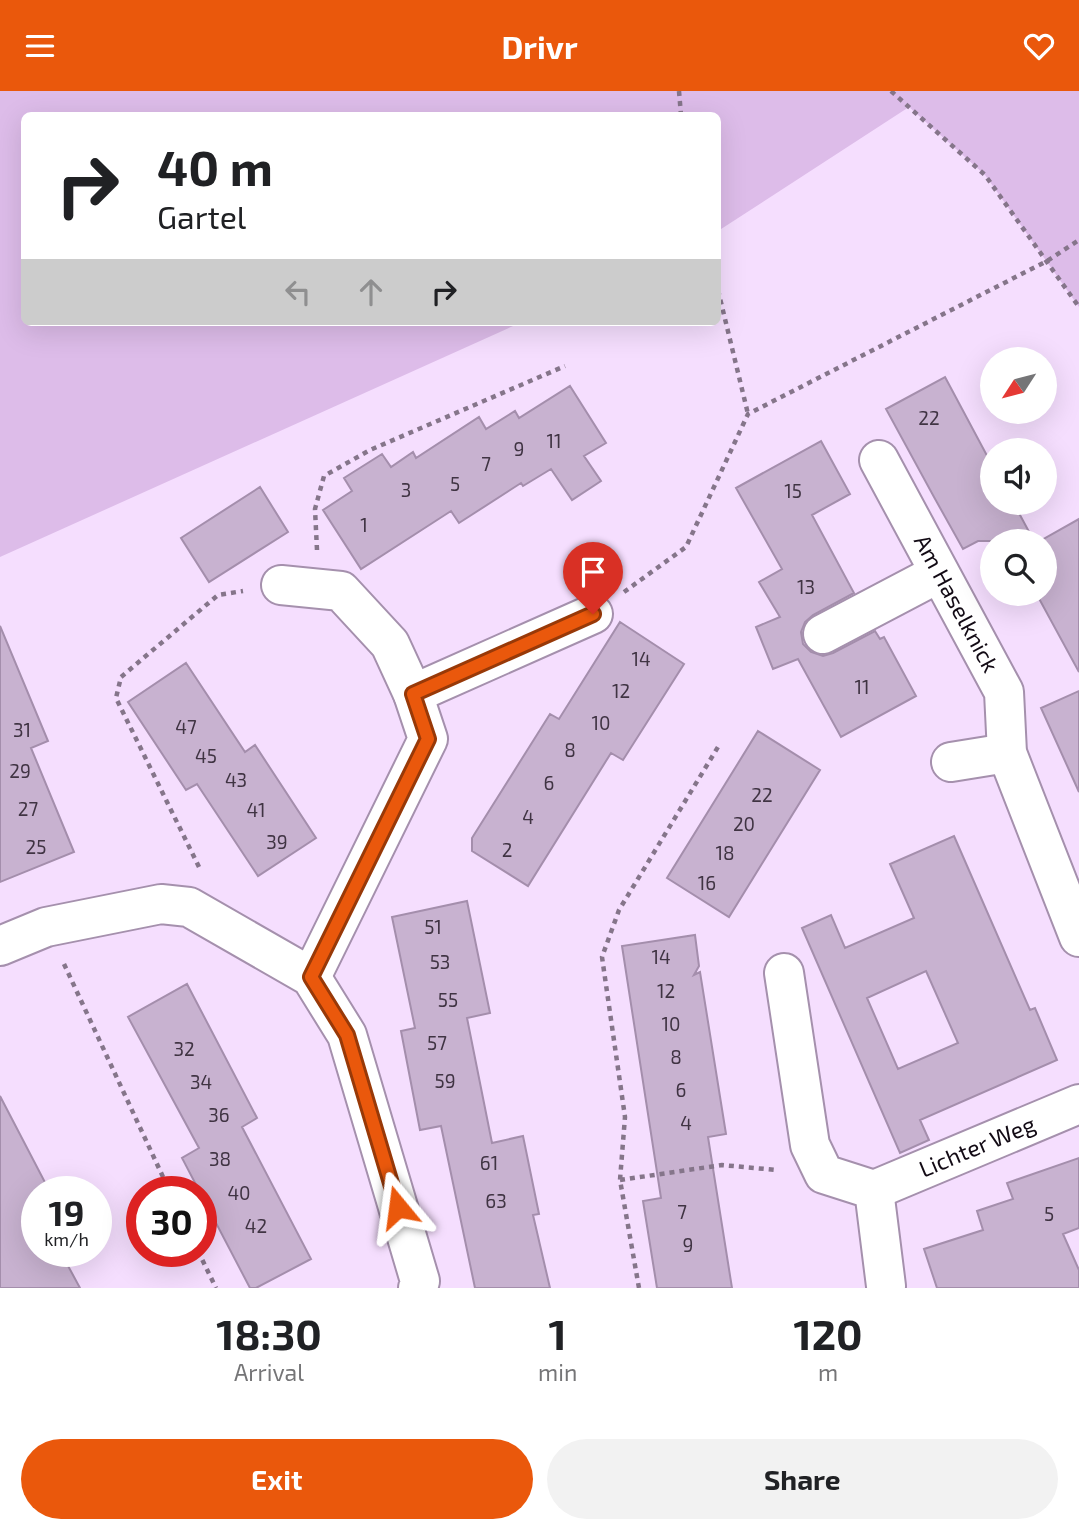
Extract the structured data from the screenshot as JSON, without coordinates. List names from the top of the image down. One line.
{"streets":{"street":["Am Haselknick","Lichter Weg"]},"house_numbers":["22","11","9","7","5","3","15","1","13","14","11","12","10","47","31","8","45","29","43","6","22","27","41","4","20","39","25","2","18","16","51","14","53","12","55","10","57","32","8","59","34","6","36","4","38","61","40","63","7","5","42","9"],"north":"bottom left","page":{"header":"Drivr","turn":["40 m","Gartel"],"speed":"19 km/h","limit":"30","eta":["18:30","Arrival","1","min","120","m"],"buttons":["Exit","Share"]}}
